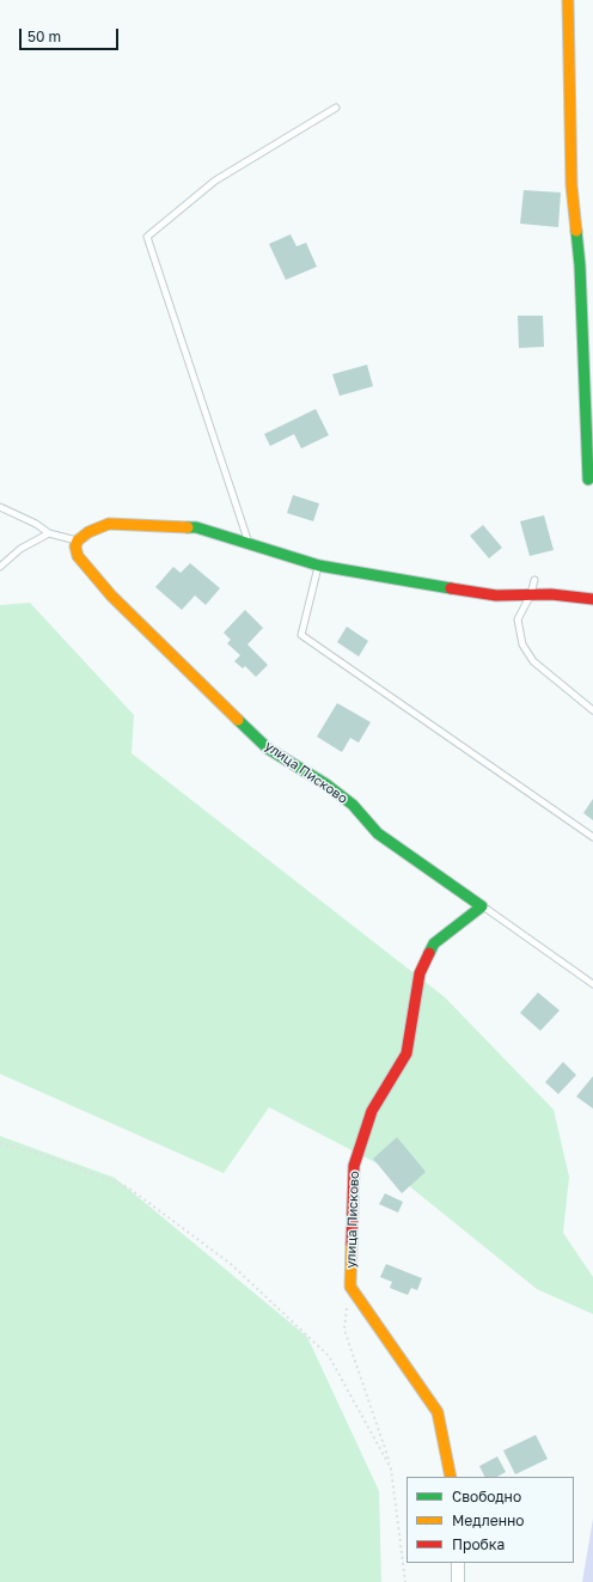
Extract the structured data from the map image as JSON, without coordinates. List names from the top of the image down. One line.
{"streets":{"street":["улица Писково"]},"legend":["Свободно","Медленно","Пробка"],"scale_bar":"50 m"}
